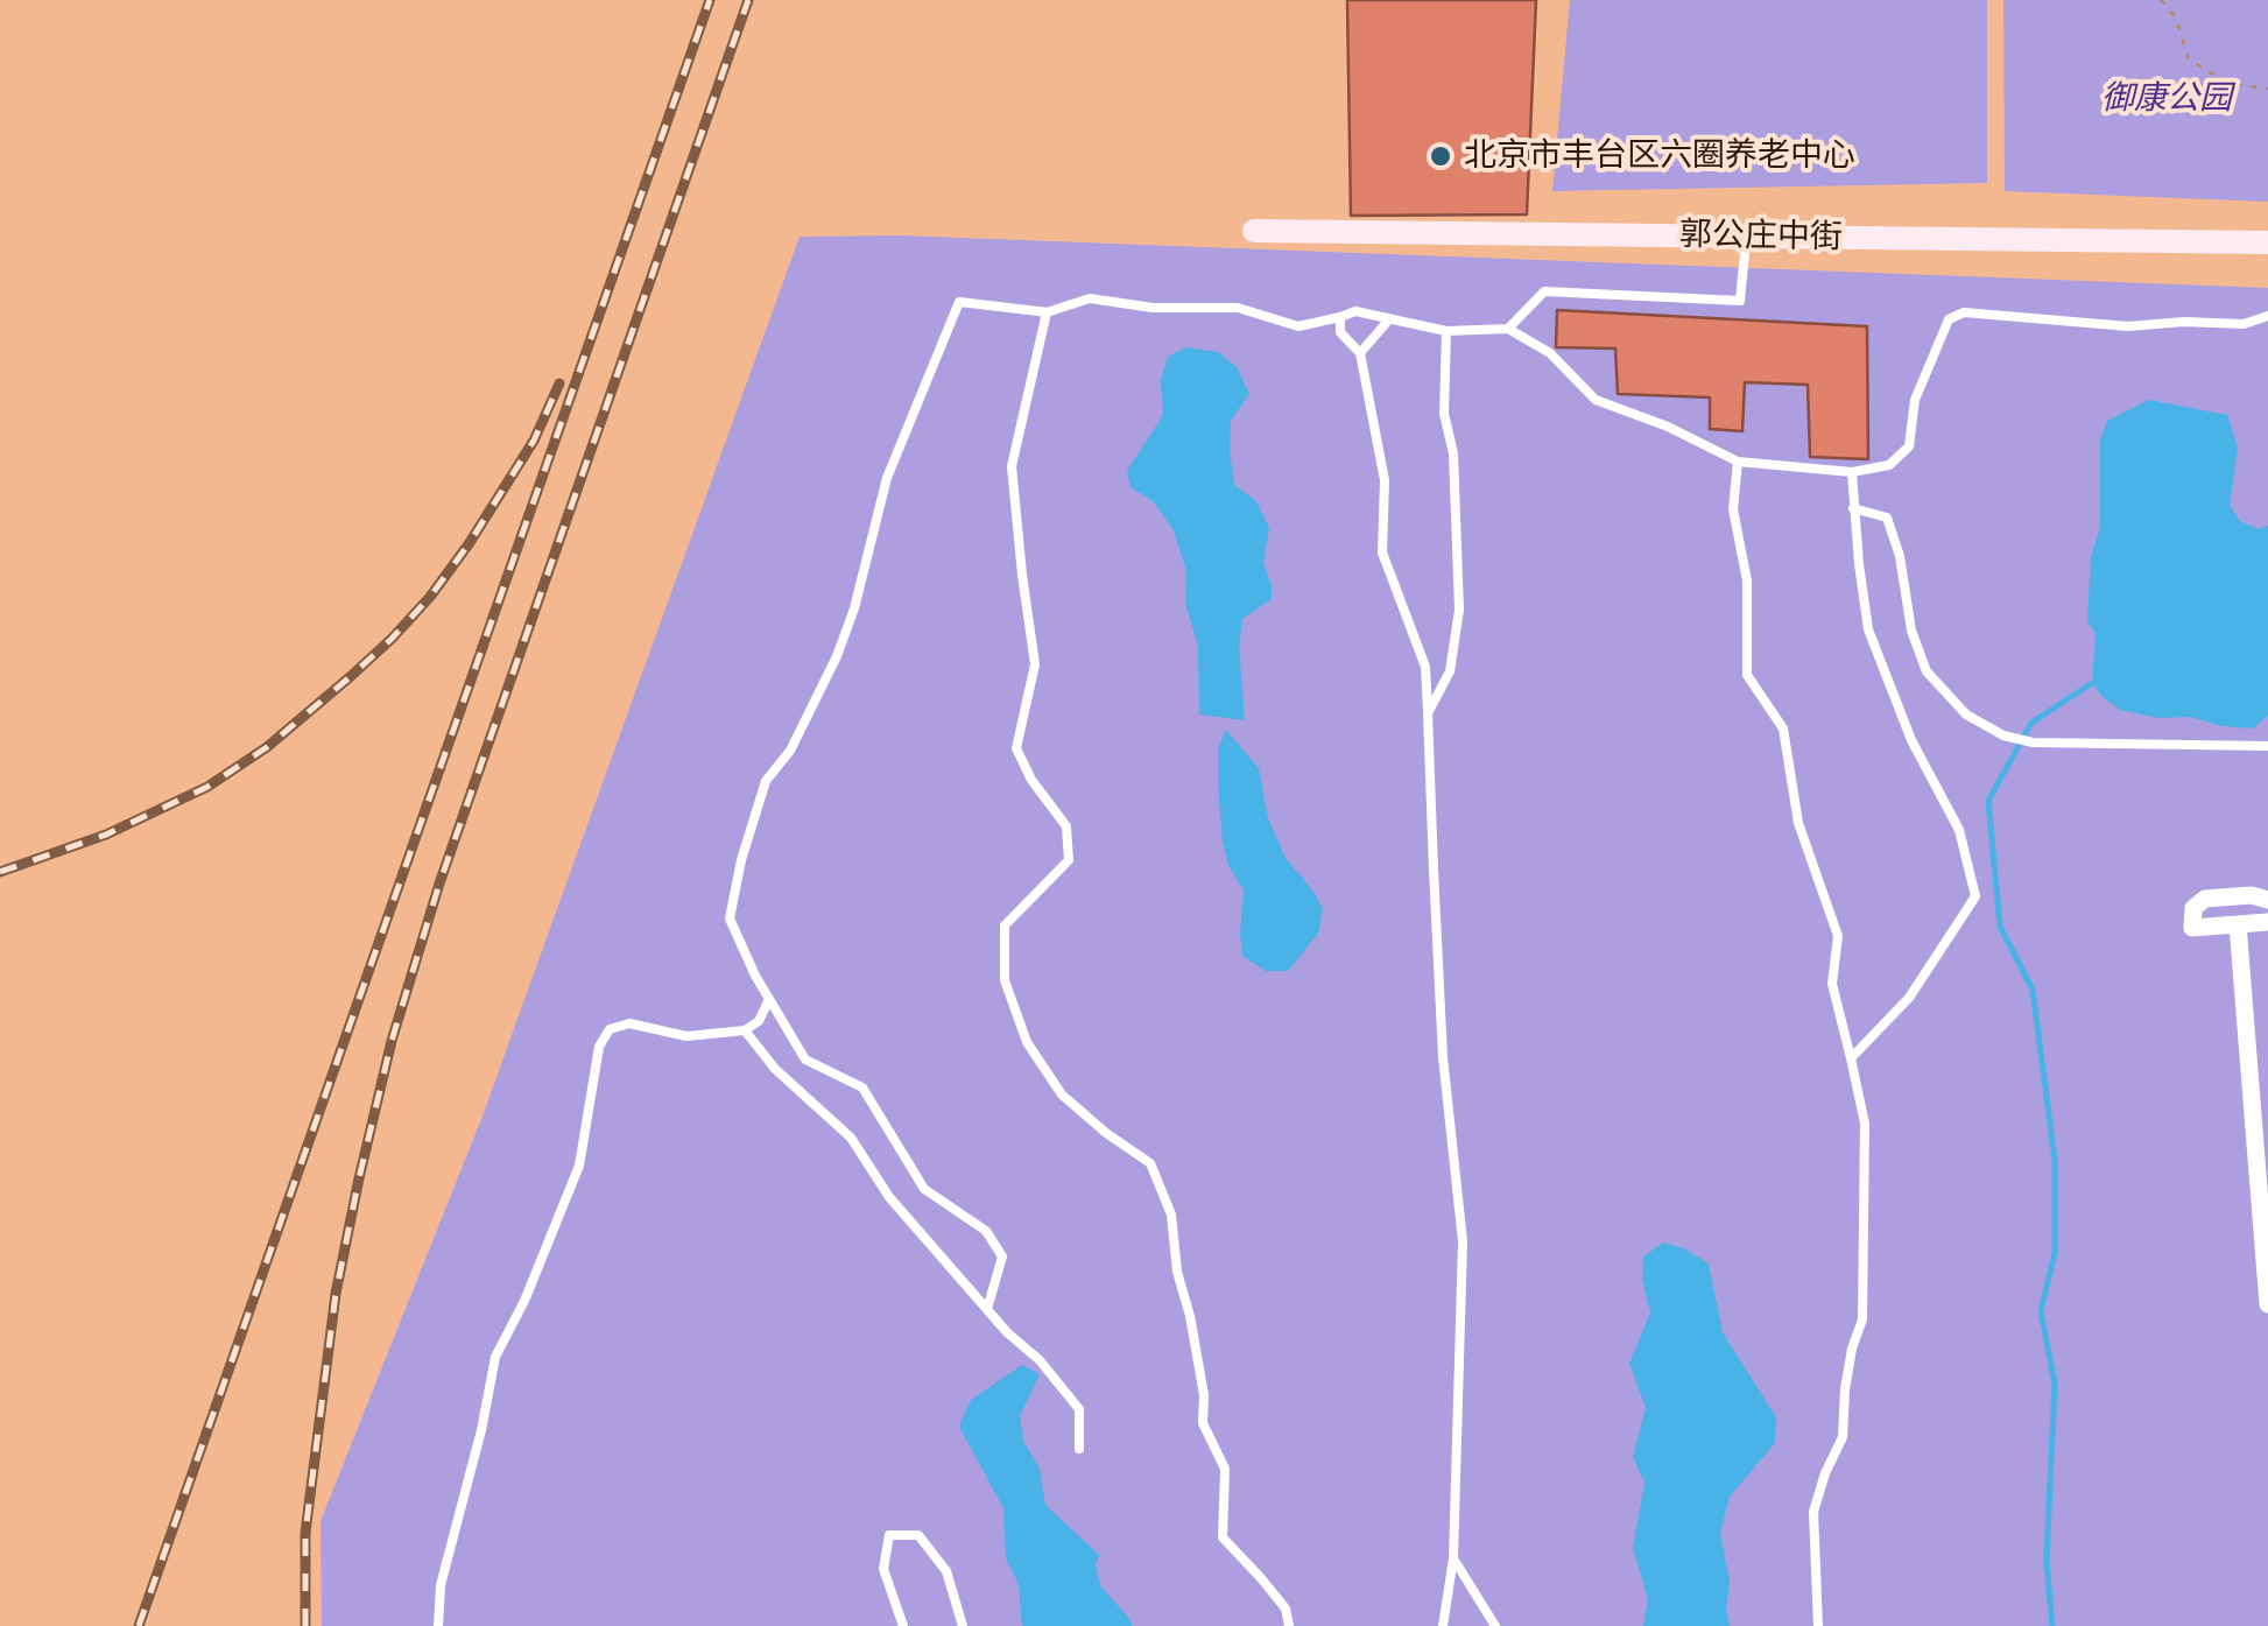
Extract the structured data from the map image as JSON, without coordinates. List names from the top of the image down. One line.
{"streets":{"street":["郭公庄中街"]},"parks":["御康公园"],"places":["北京市丰台区六圈养老中心"]}
